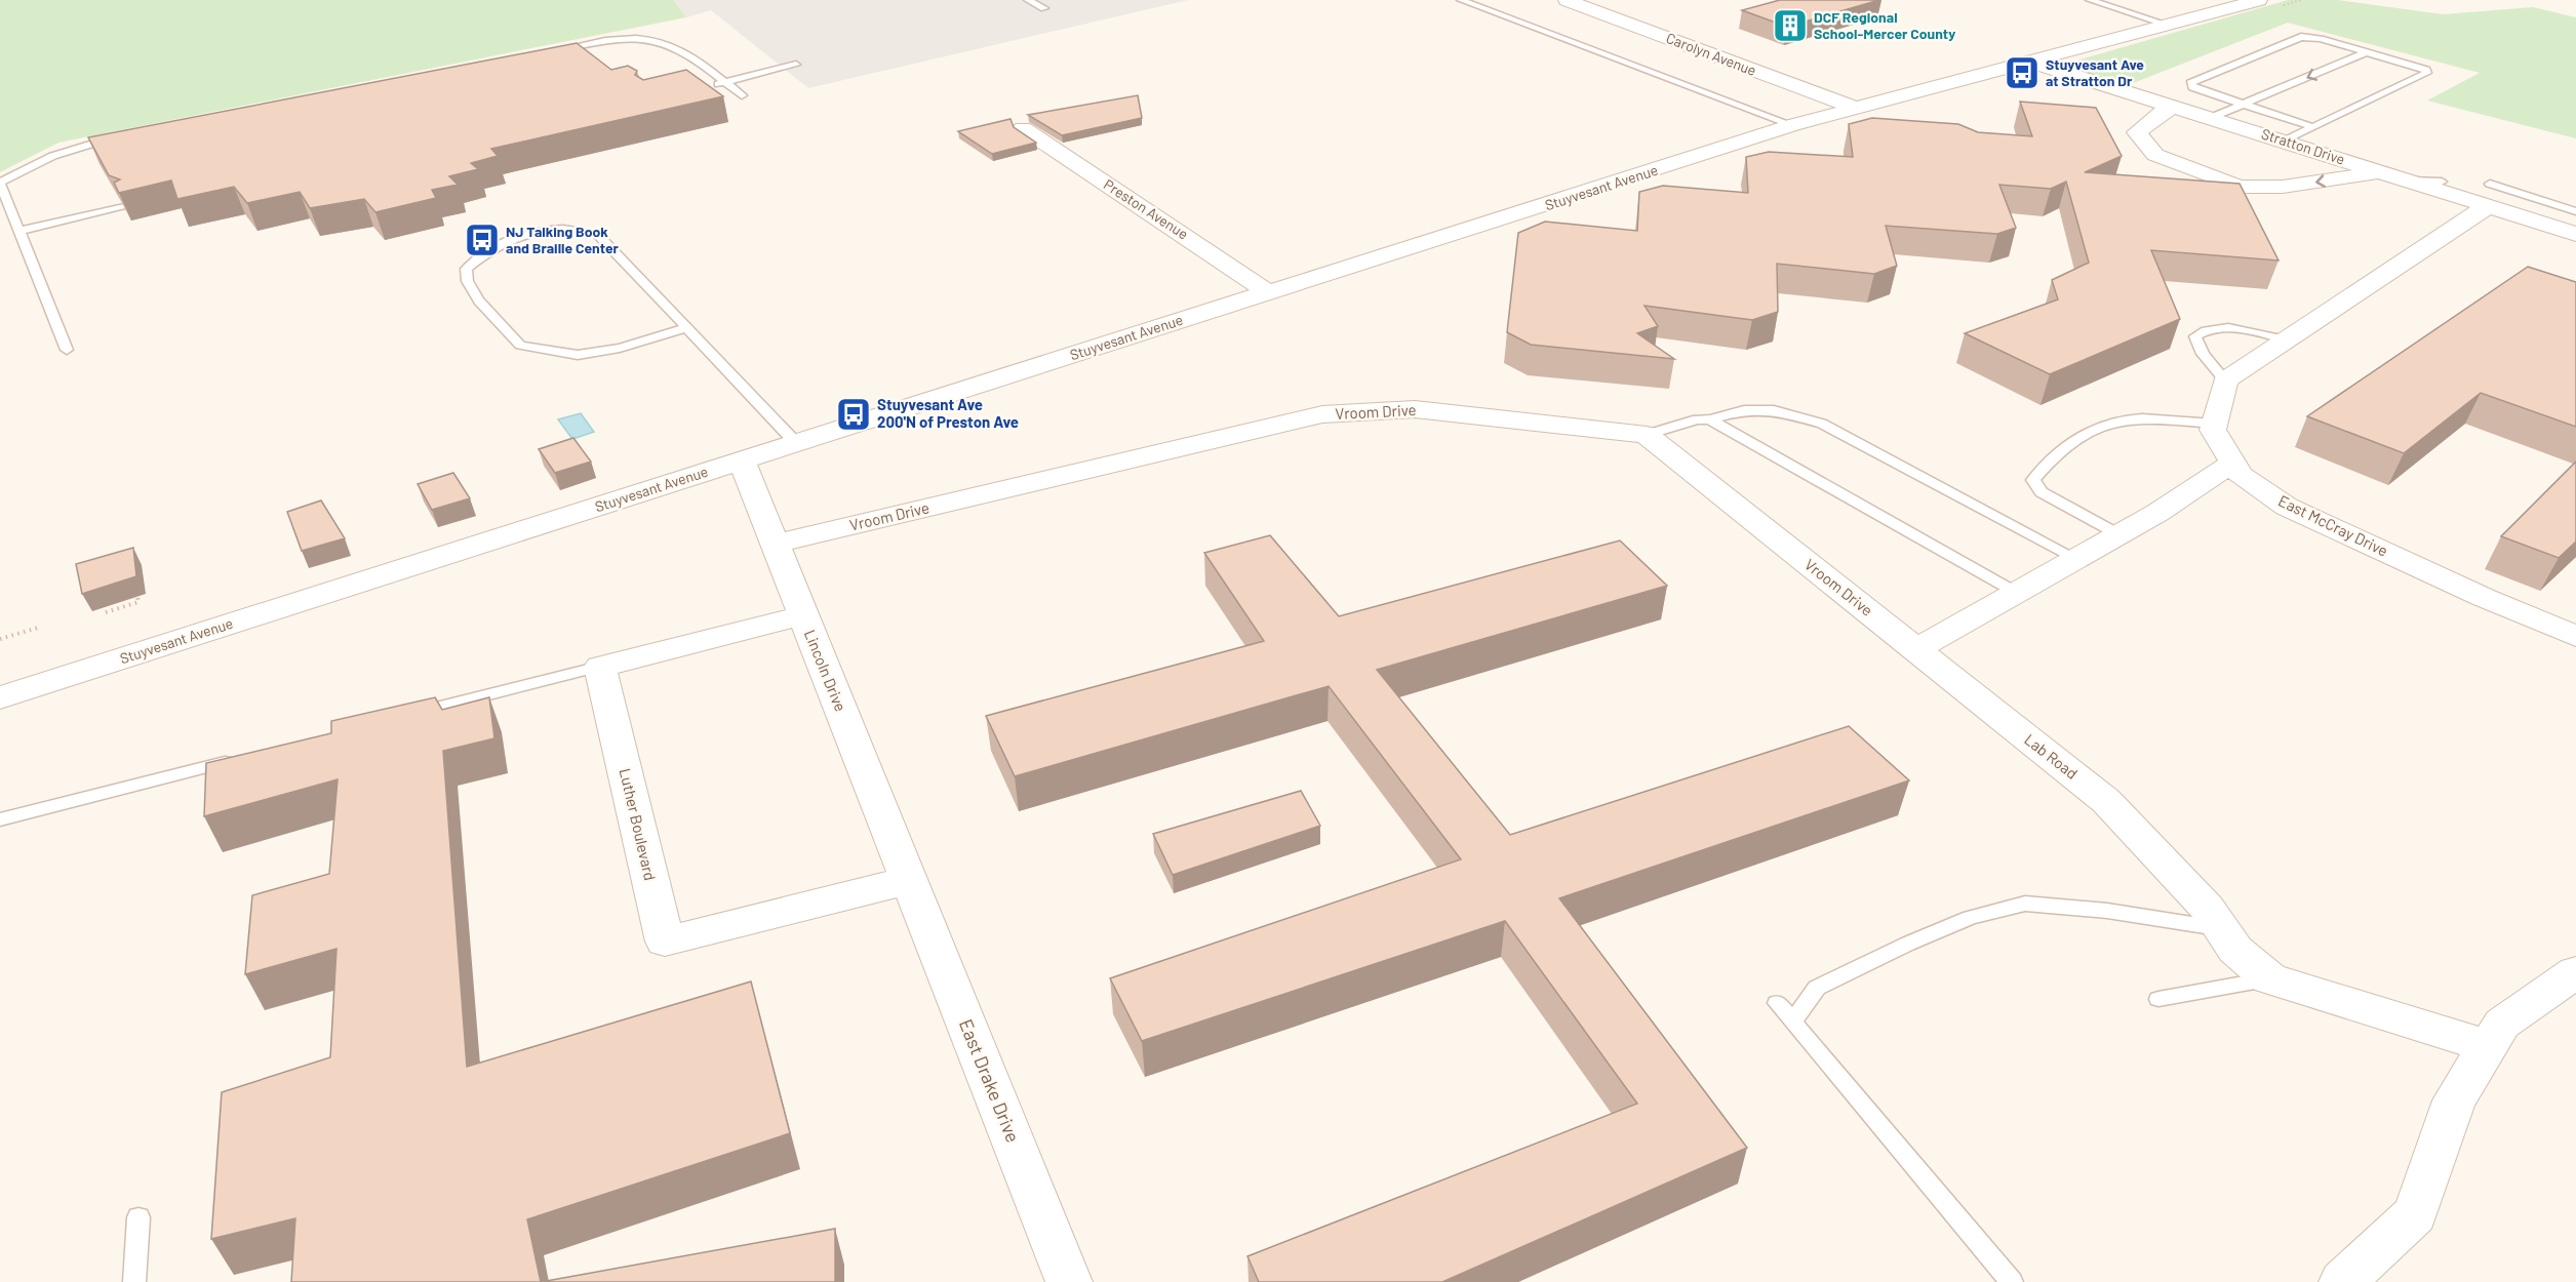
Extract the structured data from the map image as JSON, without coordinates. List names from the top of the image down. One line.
{"streets":{"street":["Carolyn Avenue","Stratton Drive","Stuyvesant Avenue","Preston Avenue","Vroom Drive","East McCray Drive","Lincoln Drive","Lab Road","Luther Boulevard","East Drake Drive"]},"crossings":[["Carolyn Avenue","Stuyvesant Avenue"],["Stratton Drive","Stuyvesant Avenue"],["Stuyvesant Avenue","Preston Avenue"],["Stuyvesant Avenue","Lincoln Drive"],["Vroom Drive","Lincoln Drive"],["Vroom Drive","Lab Road"],["Lincoln Drive","Luther Boulevard"],["Lincoln Drive","East Drake Drive"],["Luther Boulevard","East Drake Drive"]],"places":{"building":["DCF Regional School-Mercer County"],"bus stop":["Stuyvesant Ave at Stratton Dr","NJ Talking Book and Braille Center","Stuyvesant Ave 200'N of Preston Ave"]}}
